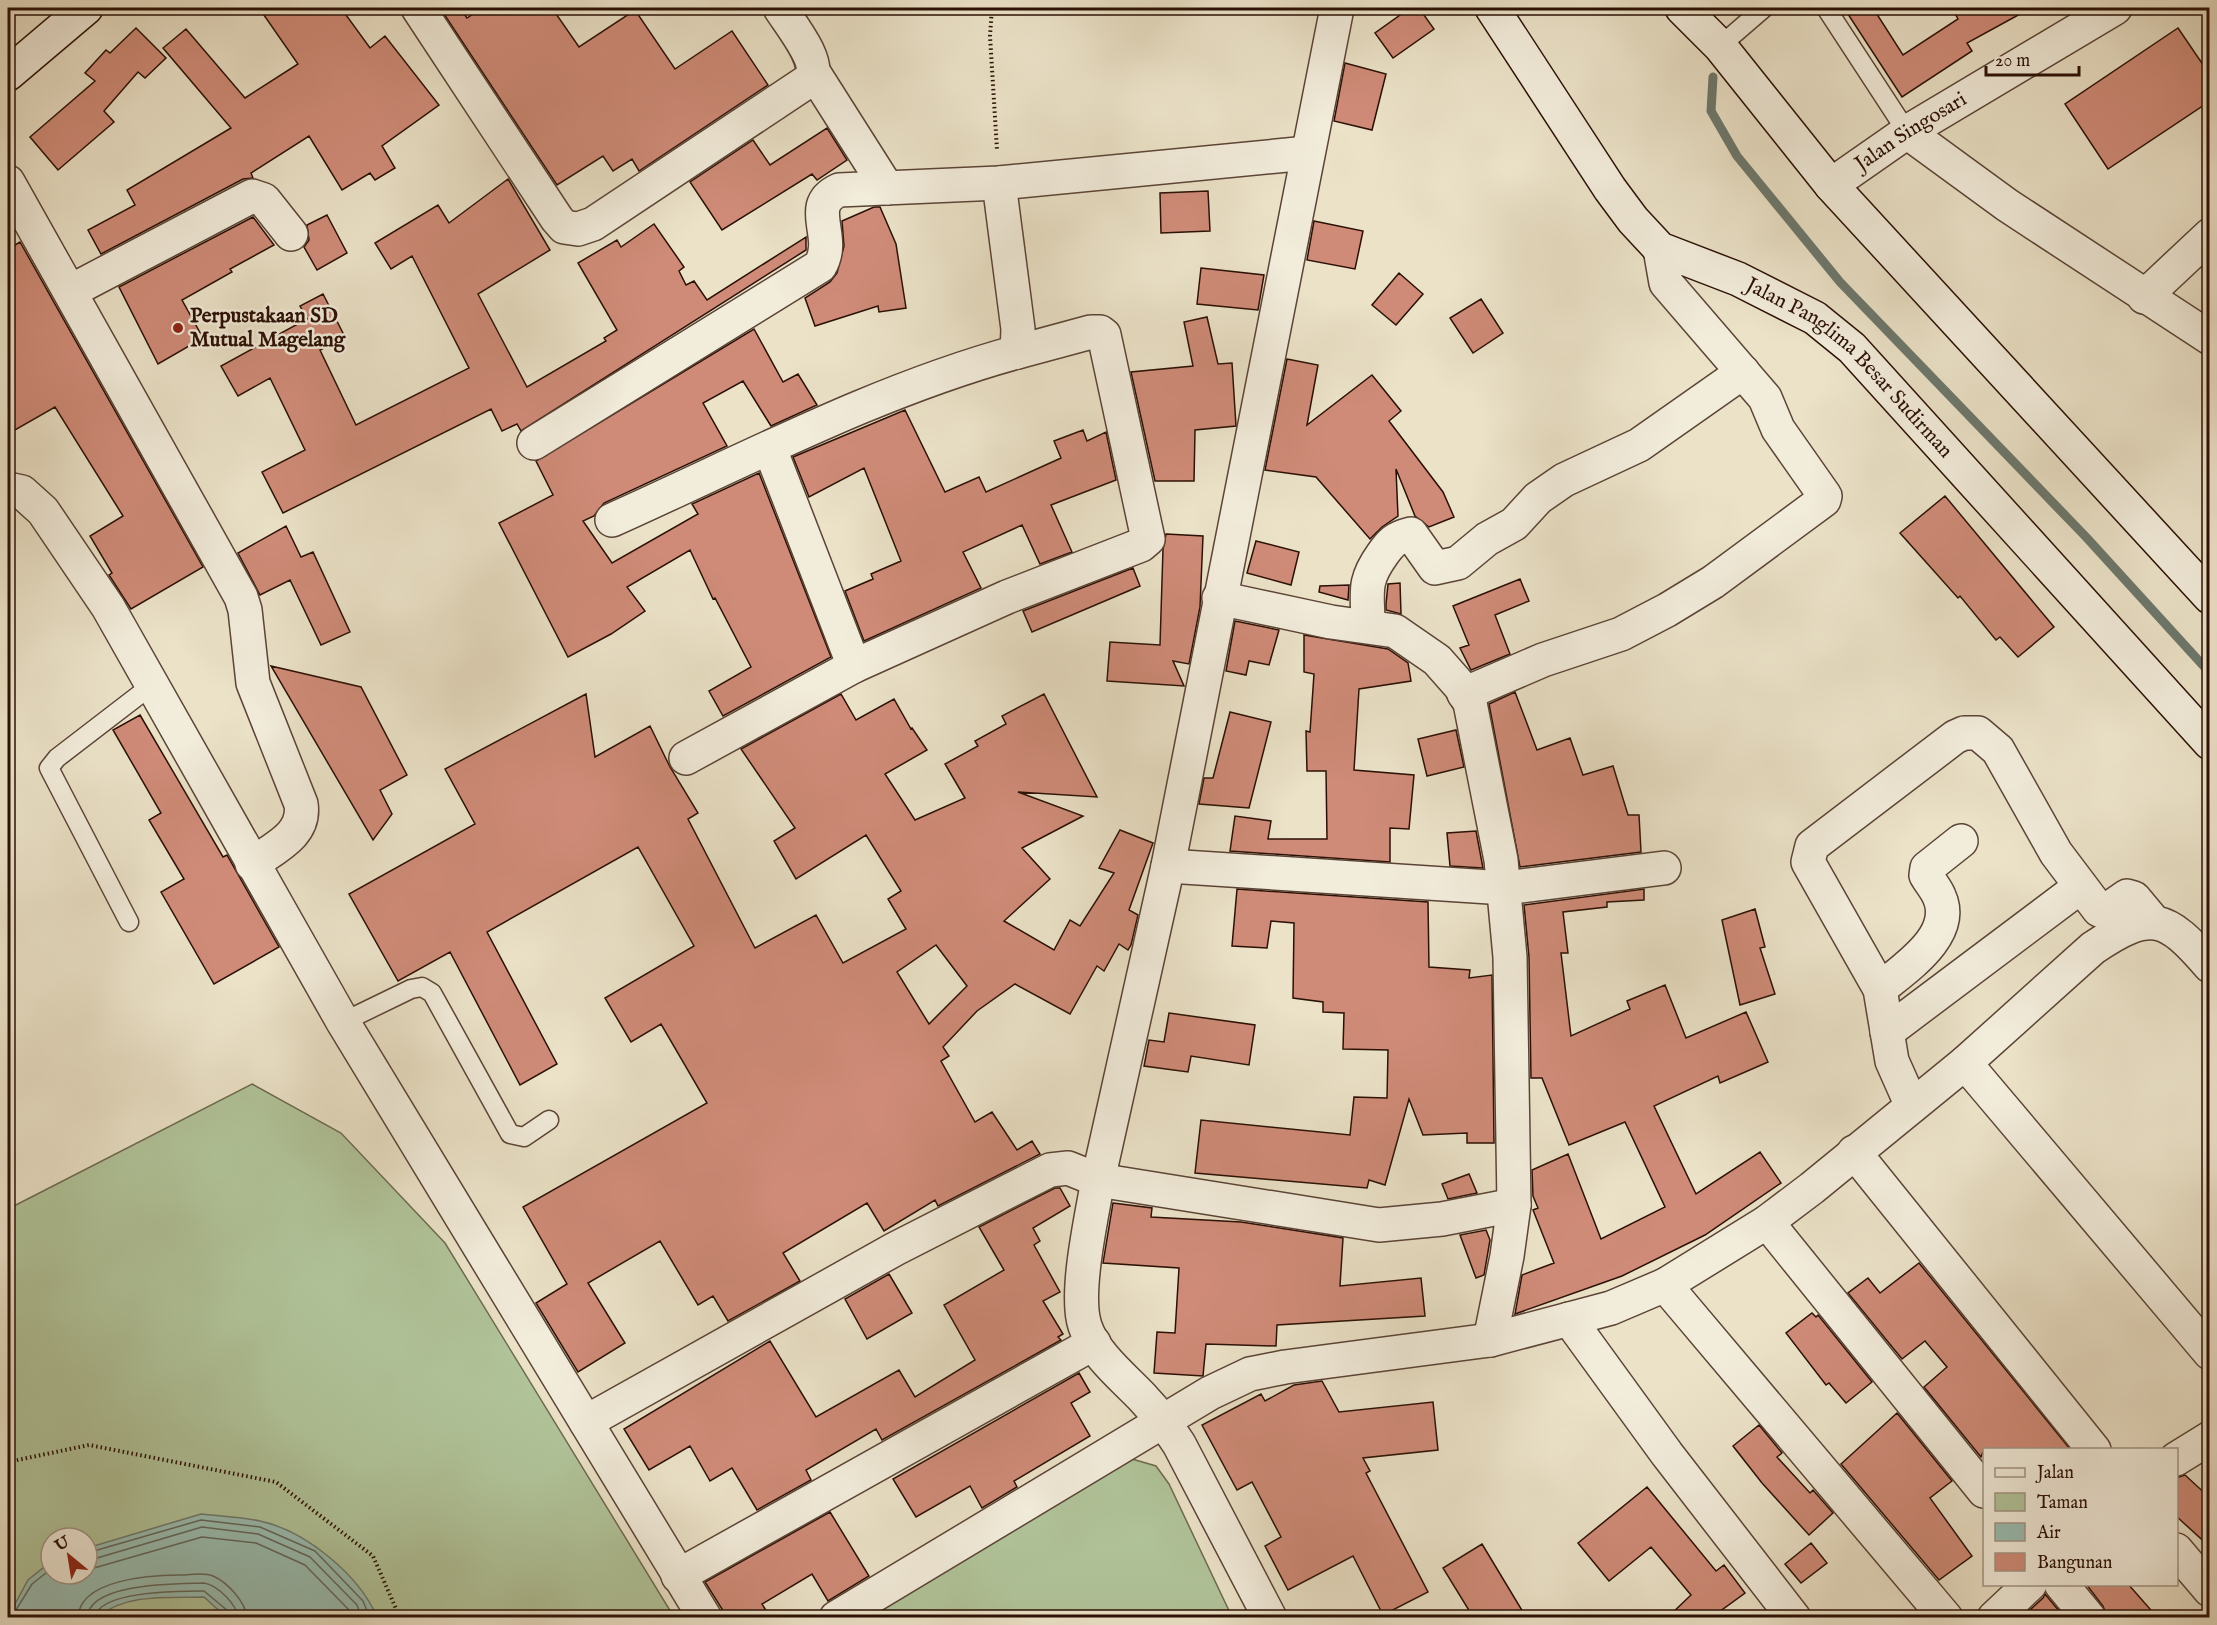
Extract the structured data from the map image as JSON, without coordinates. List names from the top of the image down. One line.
{"streets":{"street":["Jalan Singosari","Jalan Panglima Besar Sudirman"]},"places":["Perpustakaan SD Mutual Magelang"],"legend":["Jalan","Taman","Air","Bangunan"],"scale_bar":"20 m","north":"top left"}
